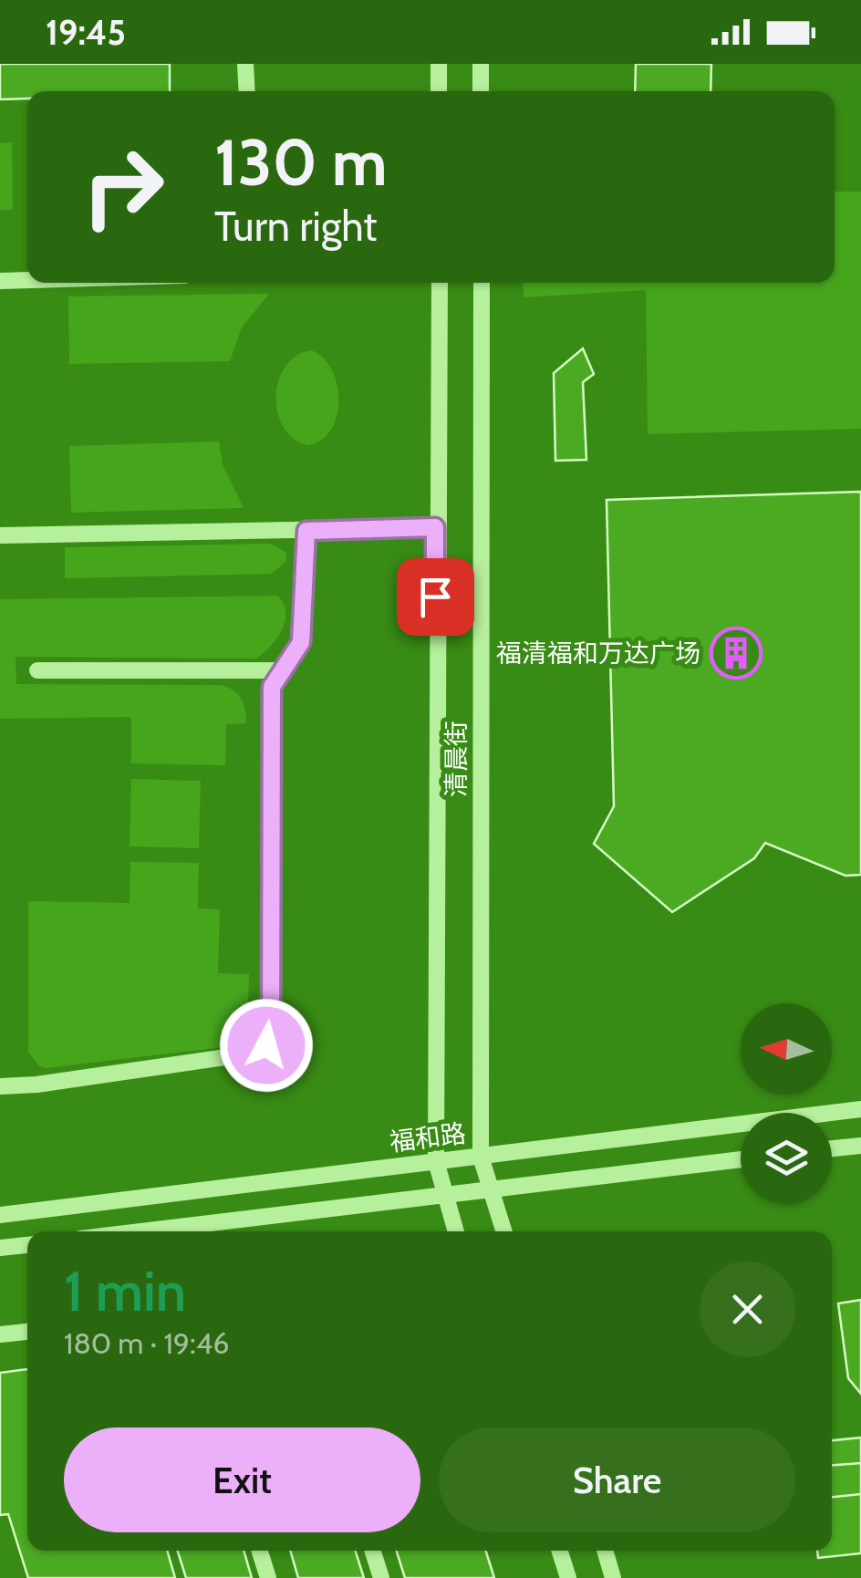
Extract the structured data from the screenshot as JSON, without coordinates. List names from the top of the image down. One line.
{"streets":{"street":["清晨街","福和路"]},"crossings":[["清晨街","福和路"]],"places":{"building":["福清福和万达广场"]},"north":"left","page":{"status":"19:45","turn":["130 m","Turn right"],"heading":["1 min","180 m · 19:46"],"buttons":["Exit","Share"]}}
